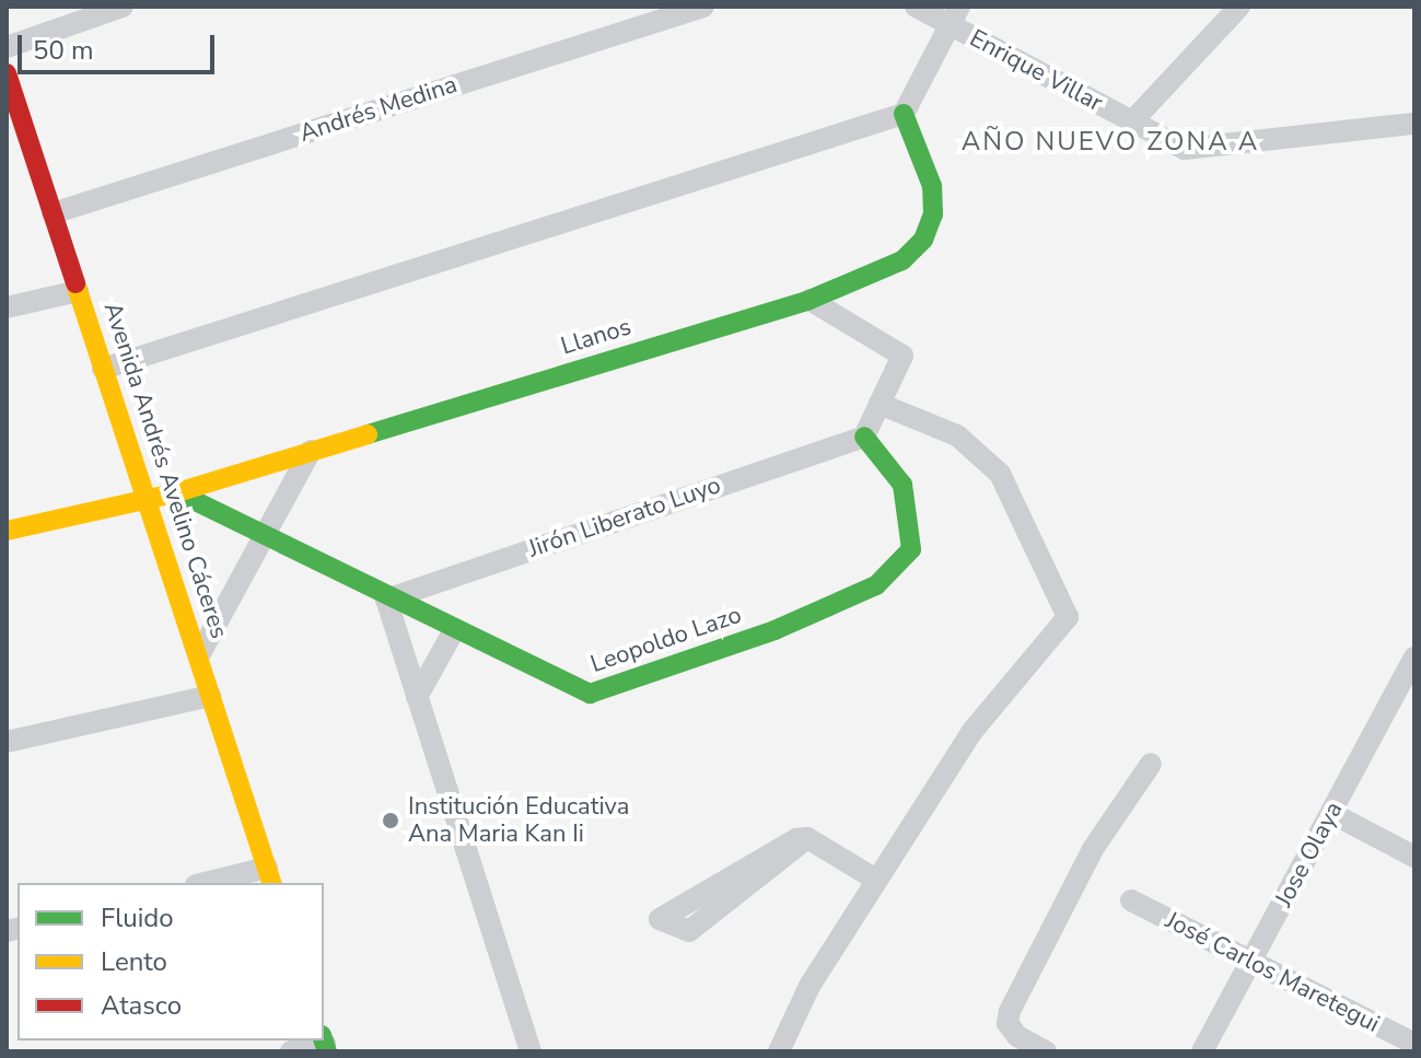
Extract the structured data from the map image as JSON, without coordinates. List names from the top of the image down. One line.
{"streets":{"street":["Enrique Villar","Andrés Medina","Llanos","Avenida Andrés Avelino Cáceres","Jirón Liberato Luyo","Leopoldo Lazo","Jose Olaya","José Carlos Maretegui"]},"crossings":[["Andrés Medina","Avenida Andrés Avelino Cáceres"],["Llanos","Avenida Andrés Avelino Cáceres"],["Llanos","Leopoldo Lazo"],["Jirón Liberato Luyo","Leopoldo Lazo"],["Jose Olaya","José Carlos Maretegui"]],"districts":["AÑO NUEVO ZONA A"],"places":["Institución Educativa Ana Maria Kan Ii"],"legend":["Fluido","Lento","Atasco"],"scale_bar":"50 m"}
